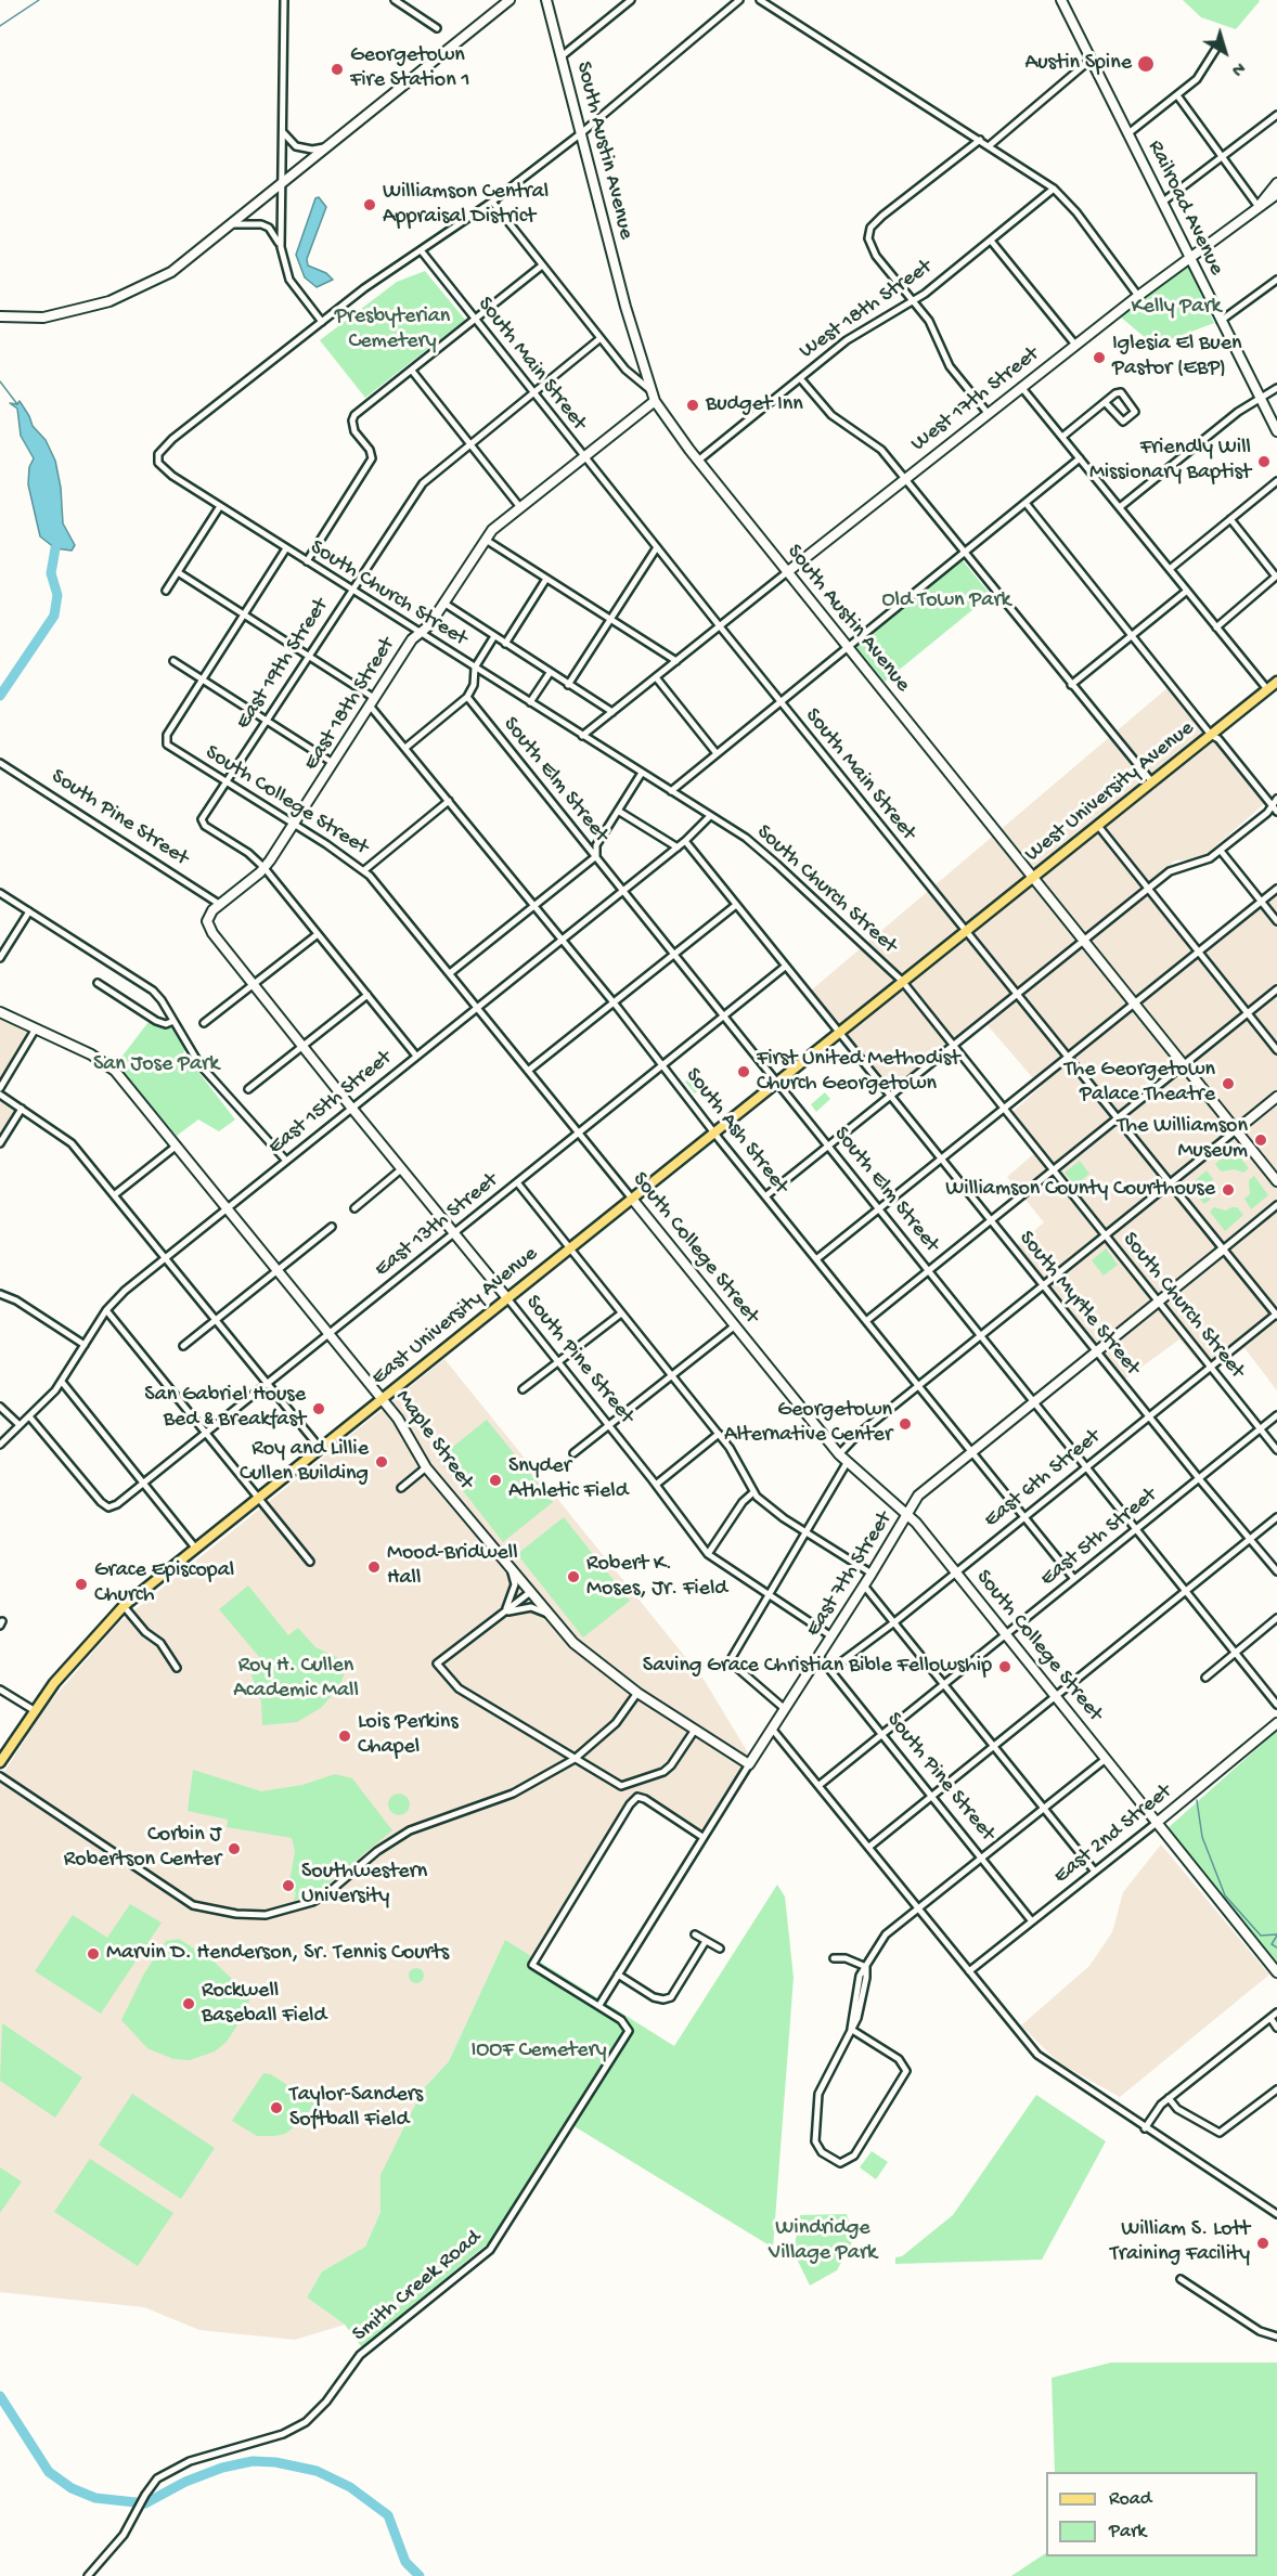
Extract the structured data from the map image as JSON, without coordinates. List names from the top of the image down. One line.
{"streets":{"main road":["West University Avenue","East University Avenue"],"street":["South Austin Avenue","Railroad Avenue","West 18th Street","South Main Street","West 17th Street","South Church Street","East 19th Street","East 18th Street","South Elm Street","South College Street","South Pine Street","East 15th Street","South Ash Street","East 13th Street","South Myrtle Street","Maple Street","East 6th Street","East 5th Street","East 7th Street","East 2nd Street","Smith Creek Road"]},"crossings":[["South Austin Avenue","West 18th Street"],["South Austin Avenue","West 17th Street"],["South Austin Avenue","West University Avenue"],["Railroad Avenue","West 17th Street"],["South Main Street","West 17th Street"],["South Main Street","East 19th Street"],["South Main Street","East 18th Street"],["South Main Street","West University Avenue"],["South Main Street","East University Avenue"],["South Main Street","East 6th Street"],["South Main Street","East 7th Street"],["West 17th Street","South Church Street"],["South Church Street","East 19th Street"],["South Church Street","East 18th Street"],["South Church Street","East 15th Street"],["South Church Street","East University Avenue"],["South Church Street","East 6th Street"],["South Church Street","East 5th Street"],["South Church Street","East 7th Street"],["East 19th Street","East 18th Street"],["East 19th Street","South College Street"],["East 19th Street","South Ash Street"],["East 18th Street","South College Street"],["East 18th Street","South Pine Street"],["East 18th Street","South Ash Street"],["South Elm Street","East 15th Street"],["South Elm Street","East 13th Street"],["South Elm Street","East University Avenue"],["South Elm Street","East 6th Street"],["South Elm Street","East 5th Street"],["South Elm Street","East 7th Street"],["West University Avenue","East University Avenue"],["South College Street","East 15th Street"],["South College Street","East 13th Street"],["South College Street","East University Avenue"],["South College Street","East 6th Street"],["South College Street","East 5th Street"],["South College Street","East 7th Street"],["South College Street","East 2nd Street"],["South Pine Street","East 15th Street"],["South Pine Street","East 13th Street"],["South Pine Street","East University Avenue"],["South Pine Street","East 6th Street"],["South Pine Street","East 5th Street"],["South Pine Street","East 7th Street"],["South Pine Street","East 2nd Street"],["East 15th Street","South Ash Street"],["East 15th Street","East 13th Street"],["East 15th Street","South Myrtle Street"],["East 15th Street","Maple Street"],["South Ash Street","East 13th Street"],["South Ash Street","East University Avenue"],["South Ash Street","East 6th Street"],["South Ash Street","East 5th Street"],["South Ash Street","East 7th Street"],["East 13th Street","South Myrtle Street"],["East 13th Street","Maple Street"],["South Myrtle Street","East University Avenue"],["South Myrtle Street","East 6th Street"],["South Myrtle Street","East 5th Street"],["South Myrtle Street","East 7th Street"],["East University Avenue","Maple Street"],["Maple Street","East 7th Street"],["East 7th Street","Smith Creek Road"]],"parks":["Kelly Park","Presbyterian Cemetery","Old Town Park","San Jose Park","Roy H. Cullen Academic Mall","IOOF Cemetery","Windridge Village Park"],"places":["Austin Spine","Georgetown Fire Station 1","Williamson Central Appraisal District","Iglesia El Buen Pastor (EBP)","Budget Inn","Friendly Will Missionary Baptist","First United Methodist Church Georgetown","The Georgetown Palace Theatre","The Williamson Museum","Williamson County Courthouse","San Gabriel House Bed & Breakfast","Georgetown Alternative Center","Roy and Lillie Cullen Building","Snyder Athletic Field","Mood-Bridwell Hall","Robert K. Moses, Jr. Field","Grace Episcopal Church","Saving Grace Christian Bible Fellowship","Lois Perkins Chapel","Corbin J Robertson Center","Southwestern University","Marvin D. Henderson, Sr. Tennis Courts","Rockwell Baseball Field","Taylor-Sanders Softball Field","William S. Lott Training Facility"],"legend":["Road","Park"],"north":"bottom right"}
